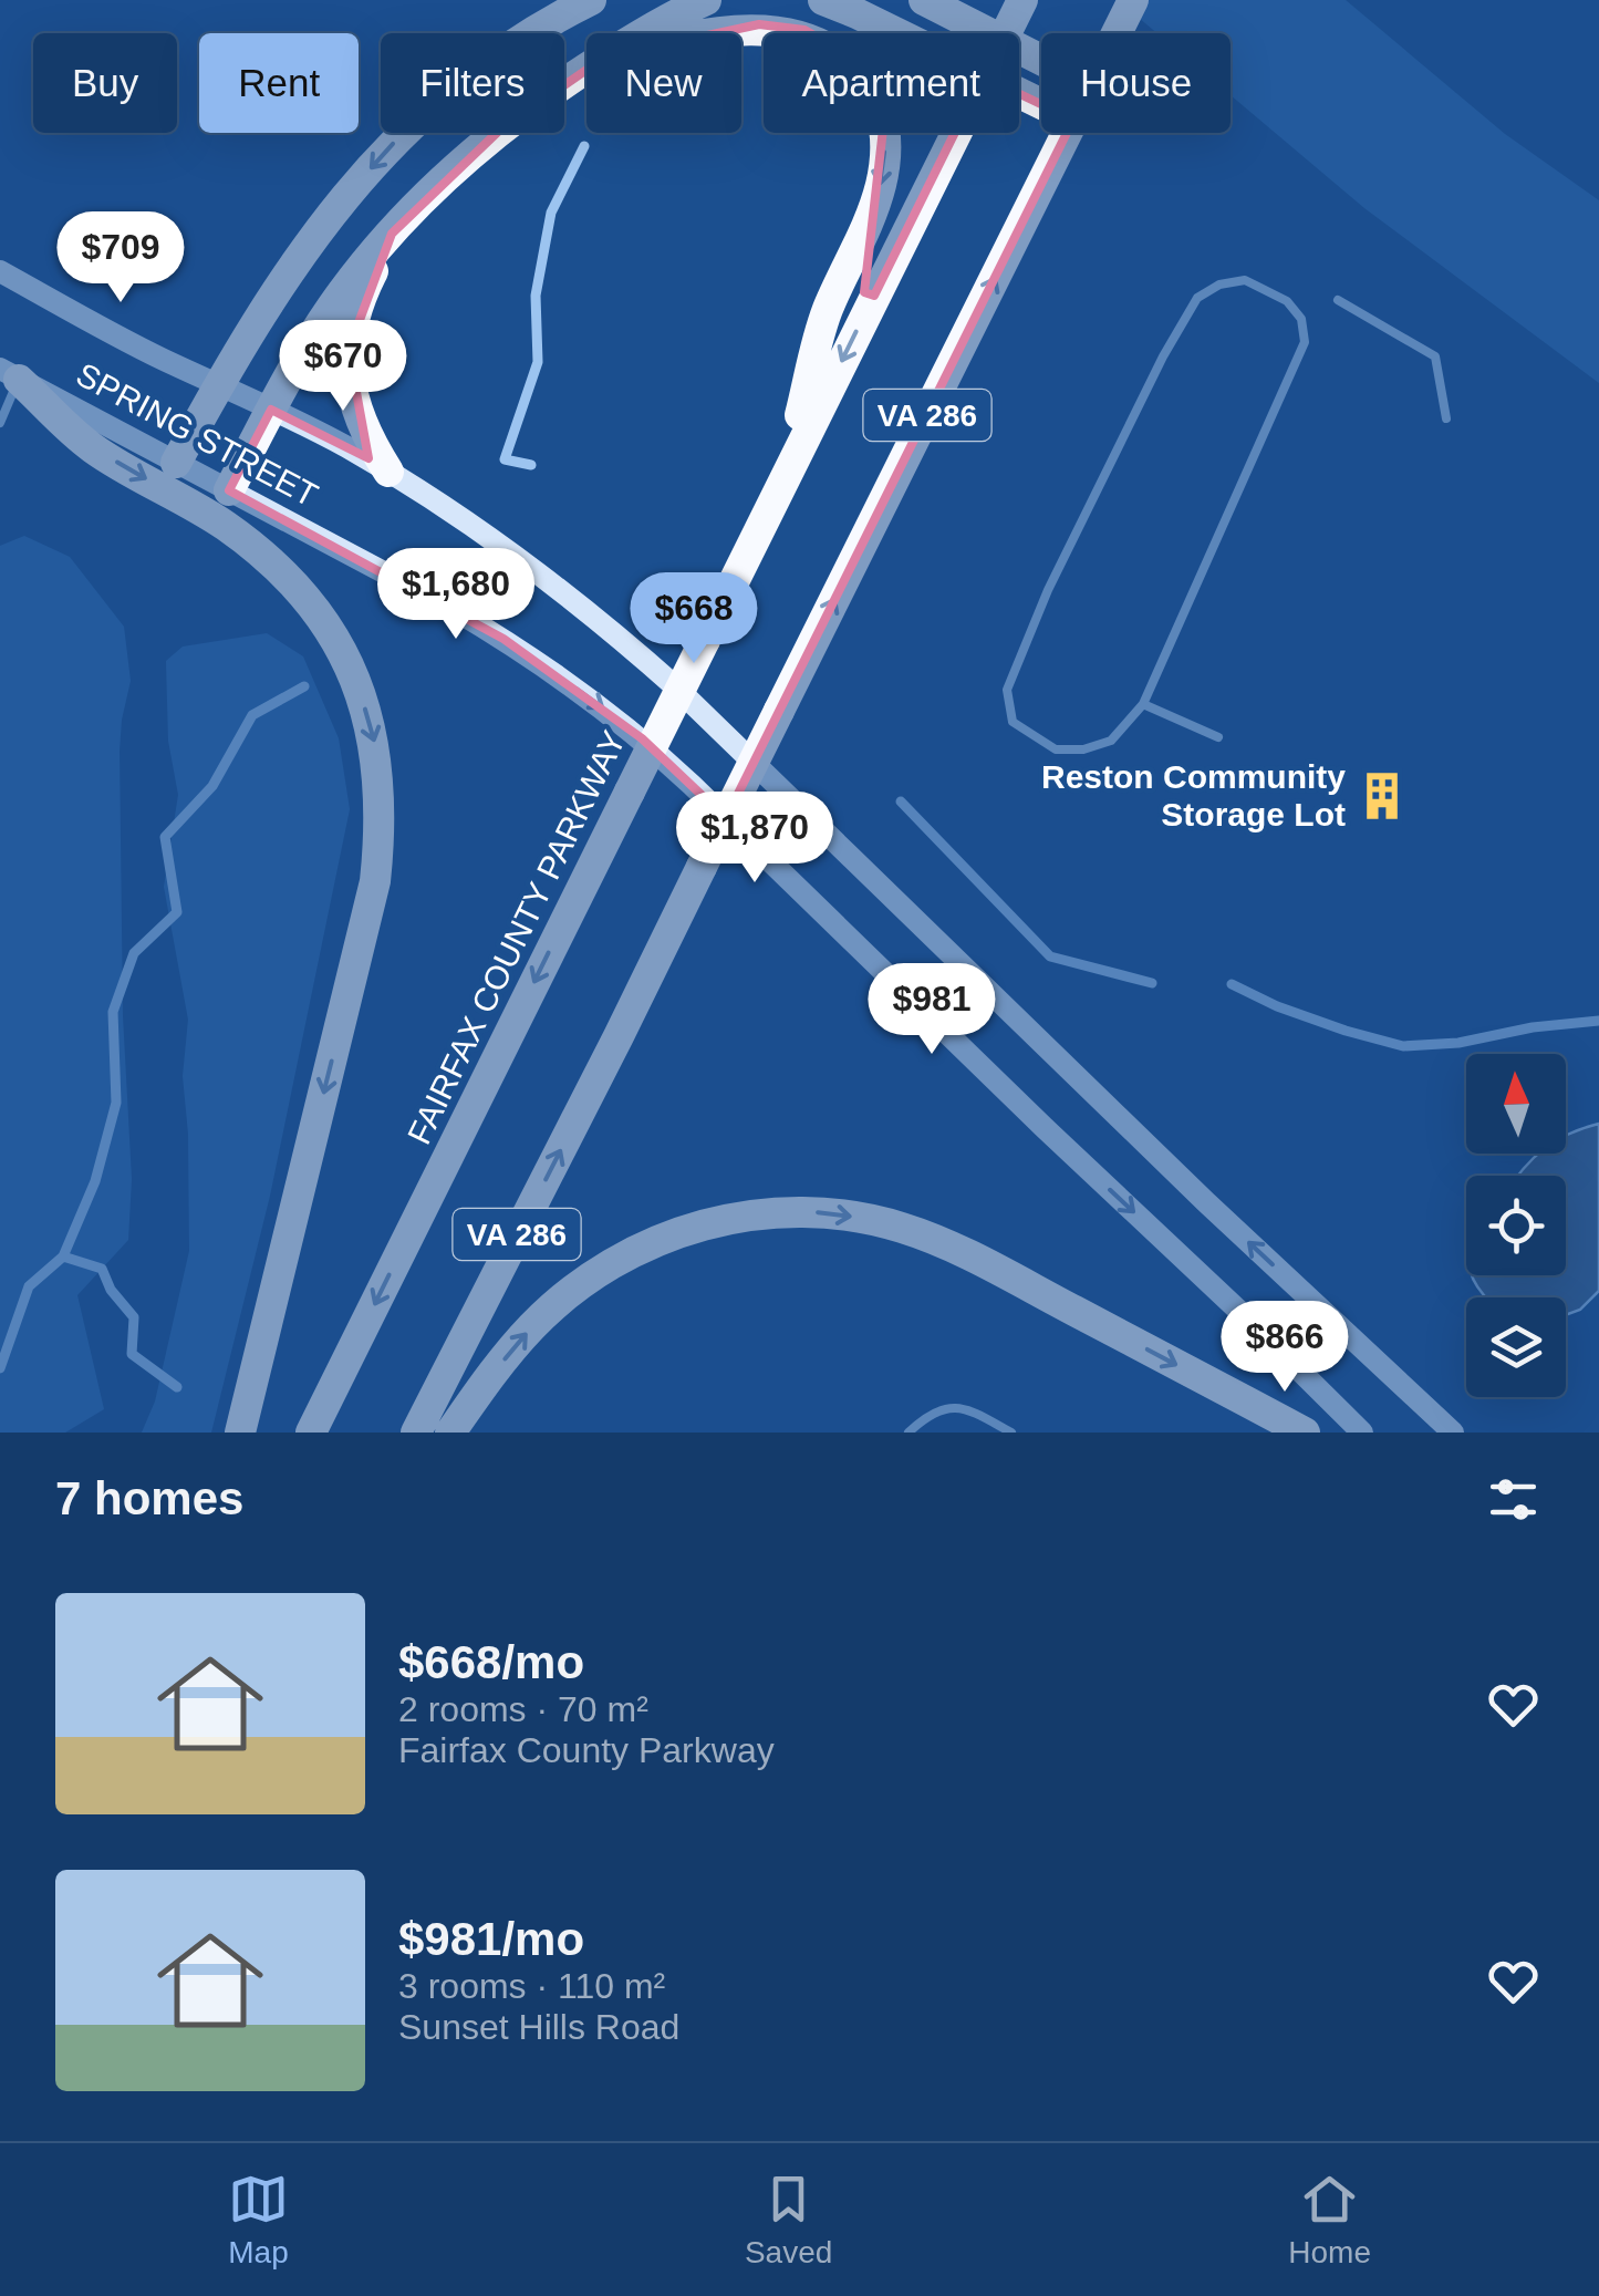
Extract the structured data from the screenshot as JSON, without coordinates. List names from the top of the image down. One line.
{"streets":{"highway":["VA 286","FAIRFAX COUNTY PARKWAY"],"main road":["SPRING STREET"]},"places":{"building":["Reston Community Storage Lot"]},"north":"top","page":{"chip":["Buy","Rent","Filters","New","Apartment","House"],"price":["$709","$670","$1,680","$668","$1,870","$981","$866"],"heading":"7 homes","list":[{"name":"$668/mo","note":"2 rooms · 70 m² · Fairfax County Parkway"},{"name":"$981/mo","note":"3 rooms · 110 m² · Sunset Hills Road"}],"tabs":["Map","Saved","Home"]}}
